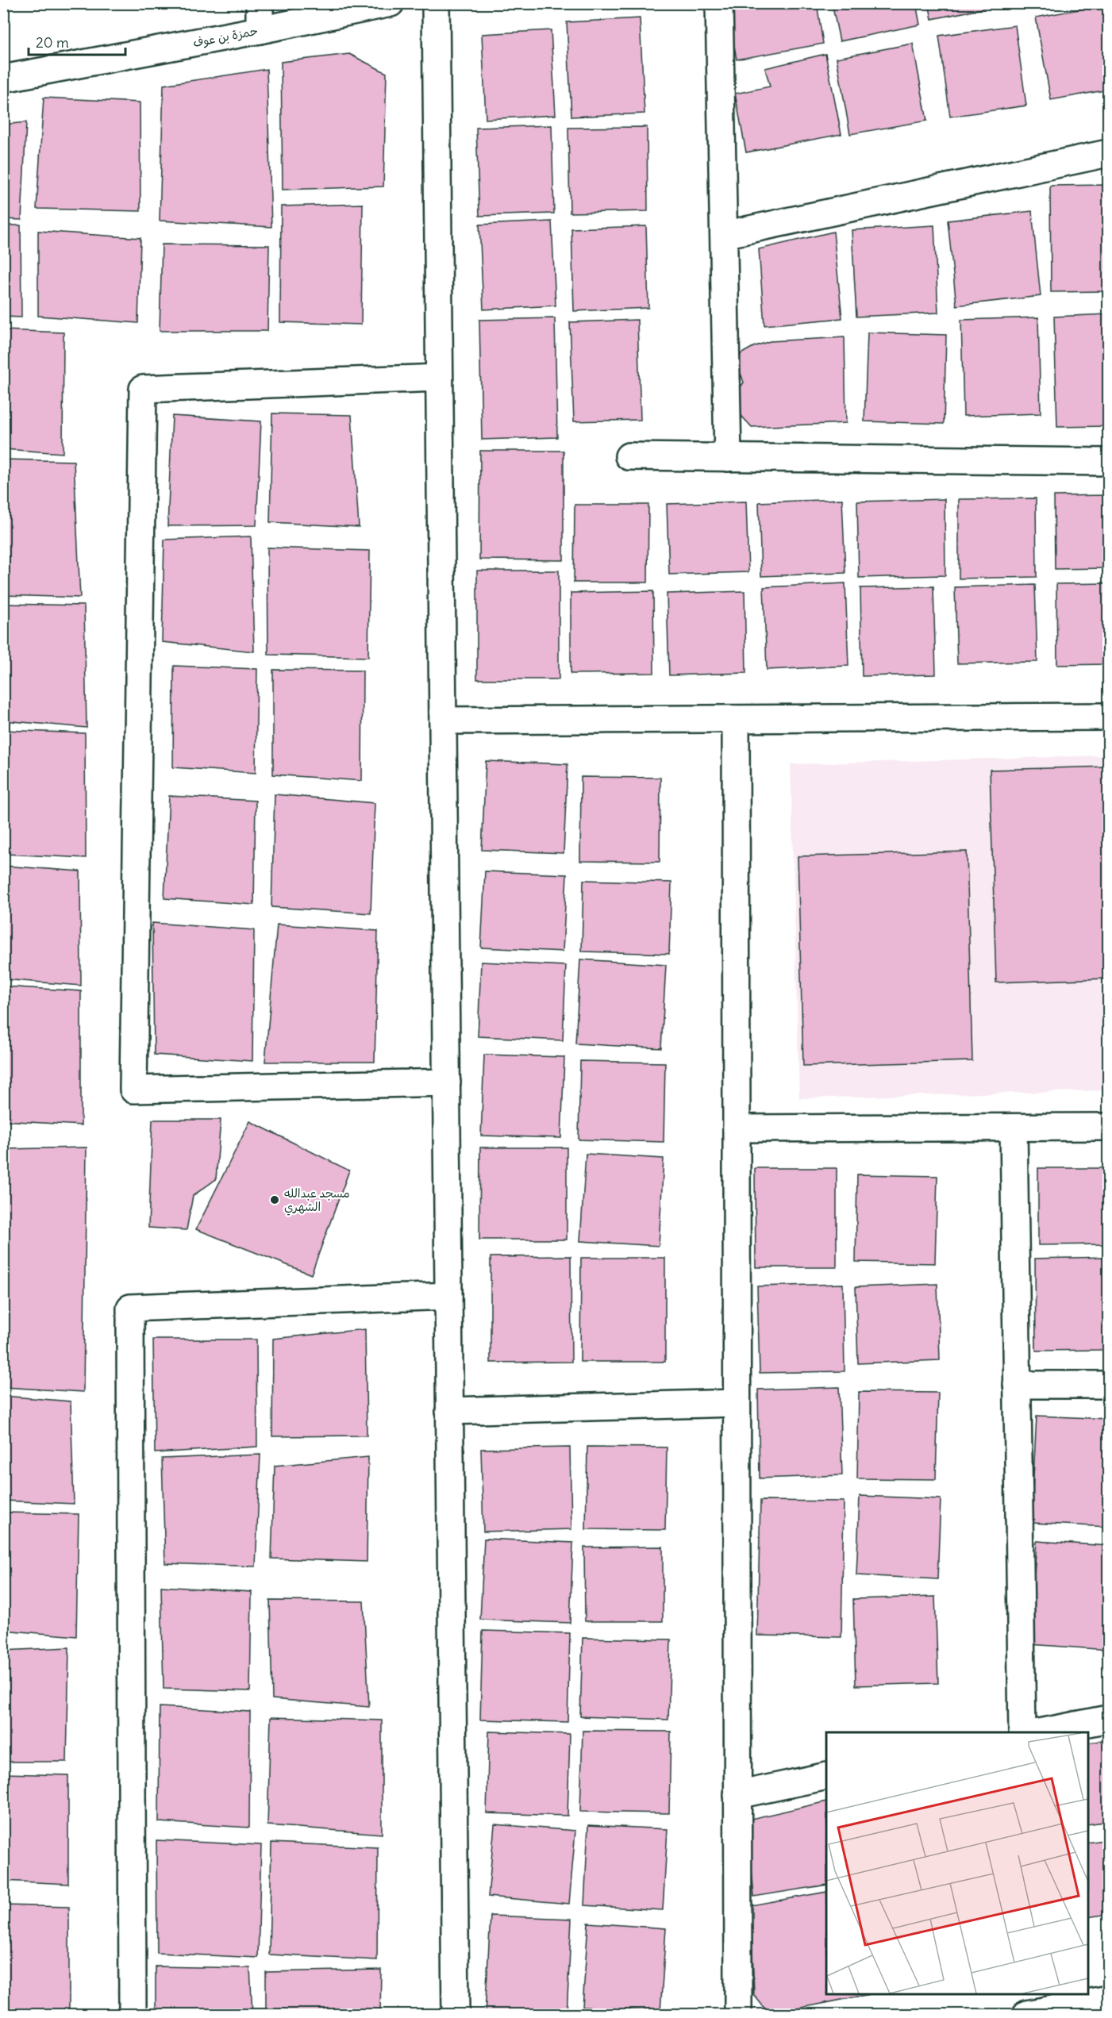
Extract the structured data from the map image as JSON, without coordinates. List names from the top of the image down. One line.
{"streets":{"street":["حمزة بن عوف"]},"places":["مسجد عبدالله الشهري"],"scale_bar":"20 m"}
